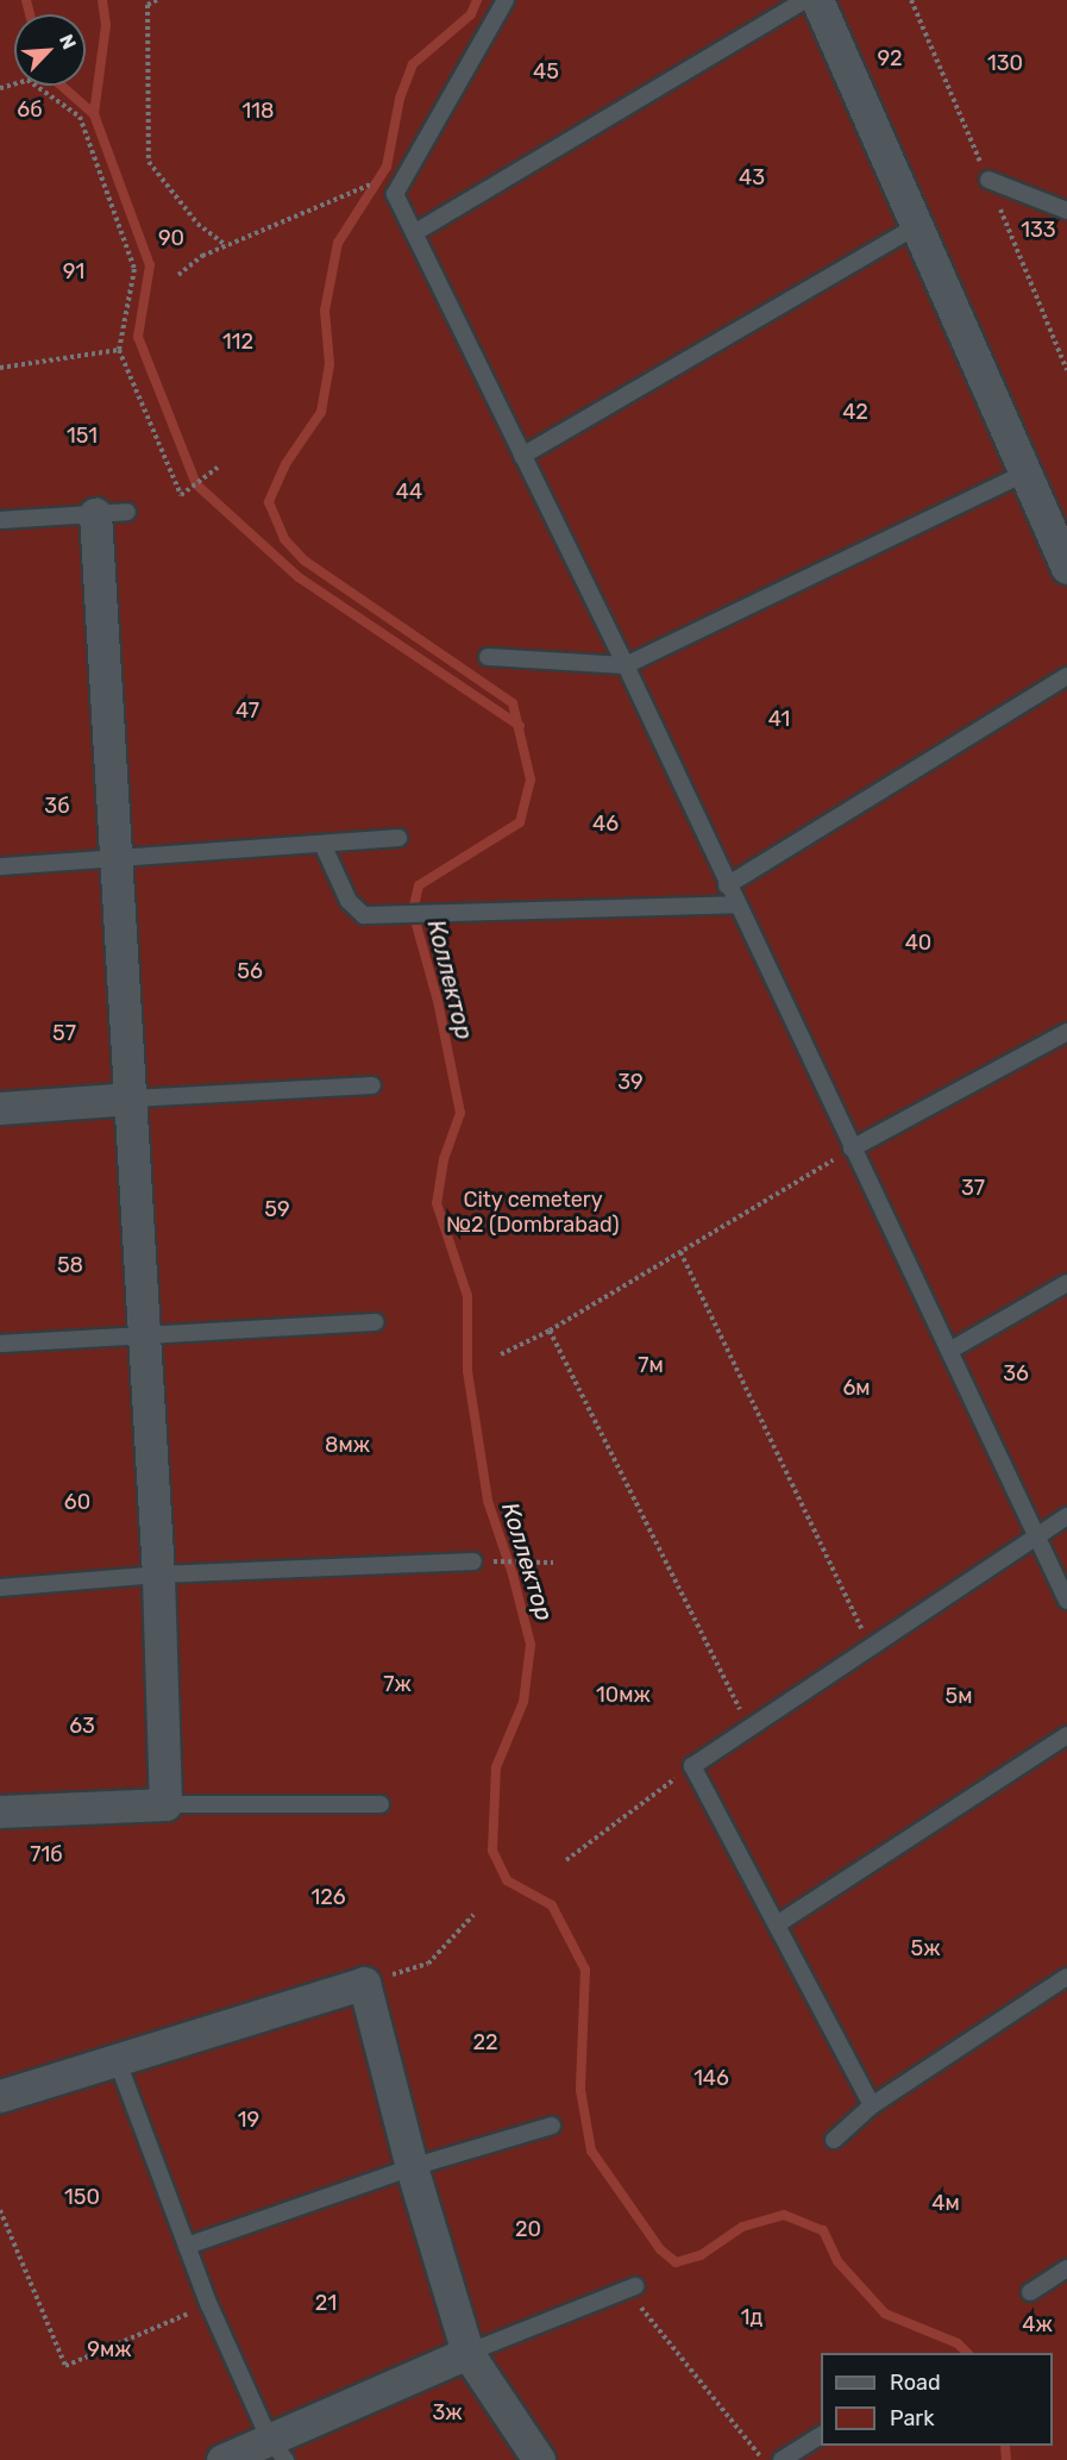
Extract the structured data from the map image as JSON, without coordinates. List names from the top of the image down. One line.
{"water":["Коллектор"],"parks":["92","130","45","6б","118","43","133","90","91","112","42","151","44","47","41","3б","46","40","56","57","39","37","City cemetery №2 (Dombrabad)","59","58","7м","36","6м","8мж","60","7ж","10мж","5м","63","71б","126","5ж","22","146","19","150","4м","20","21","1д","4ж","9мж","3ж"],"legend":["Road","Park"],"north":"top right"}
